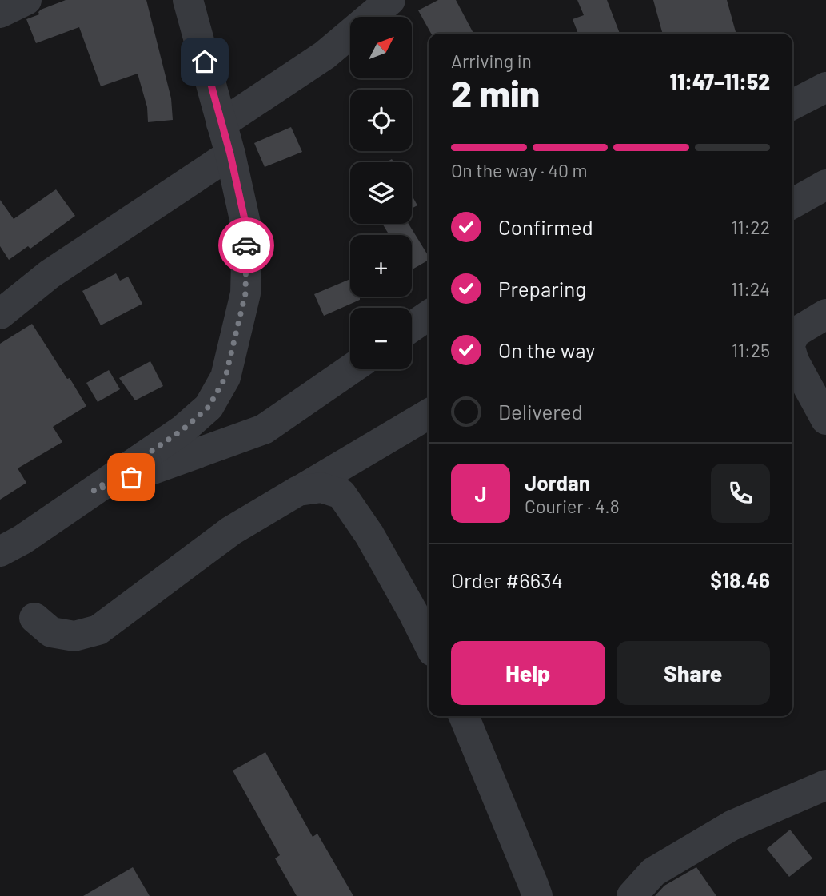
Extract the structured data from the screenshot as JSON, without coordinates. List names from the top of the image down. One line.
{"north":"top right","page":{"map_buttons":["+","−"],"heading":["2 min","Arriving in","11:47–11:52"],"panel":["Jordan","Courier · 4.8","Order #6634","$18.46"],"bar":"On the way · 40 m","list":[["Confirmed","11:22"],["Preparing","11:24"],["On the way","11:25"],"Delivered"],"round":"J","buttons":["Help","Share"]}}
